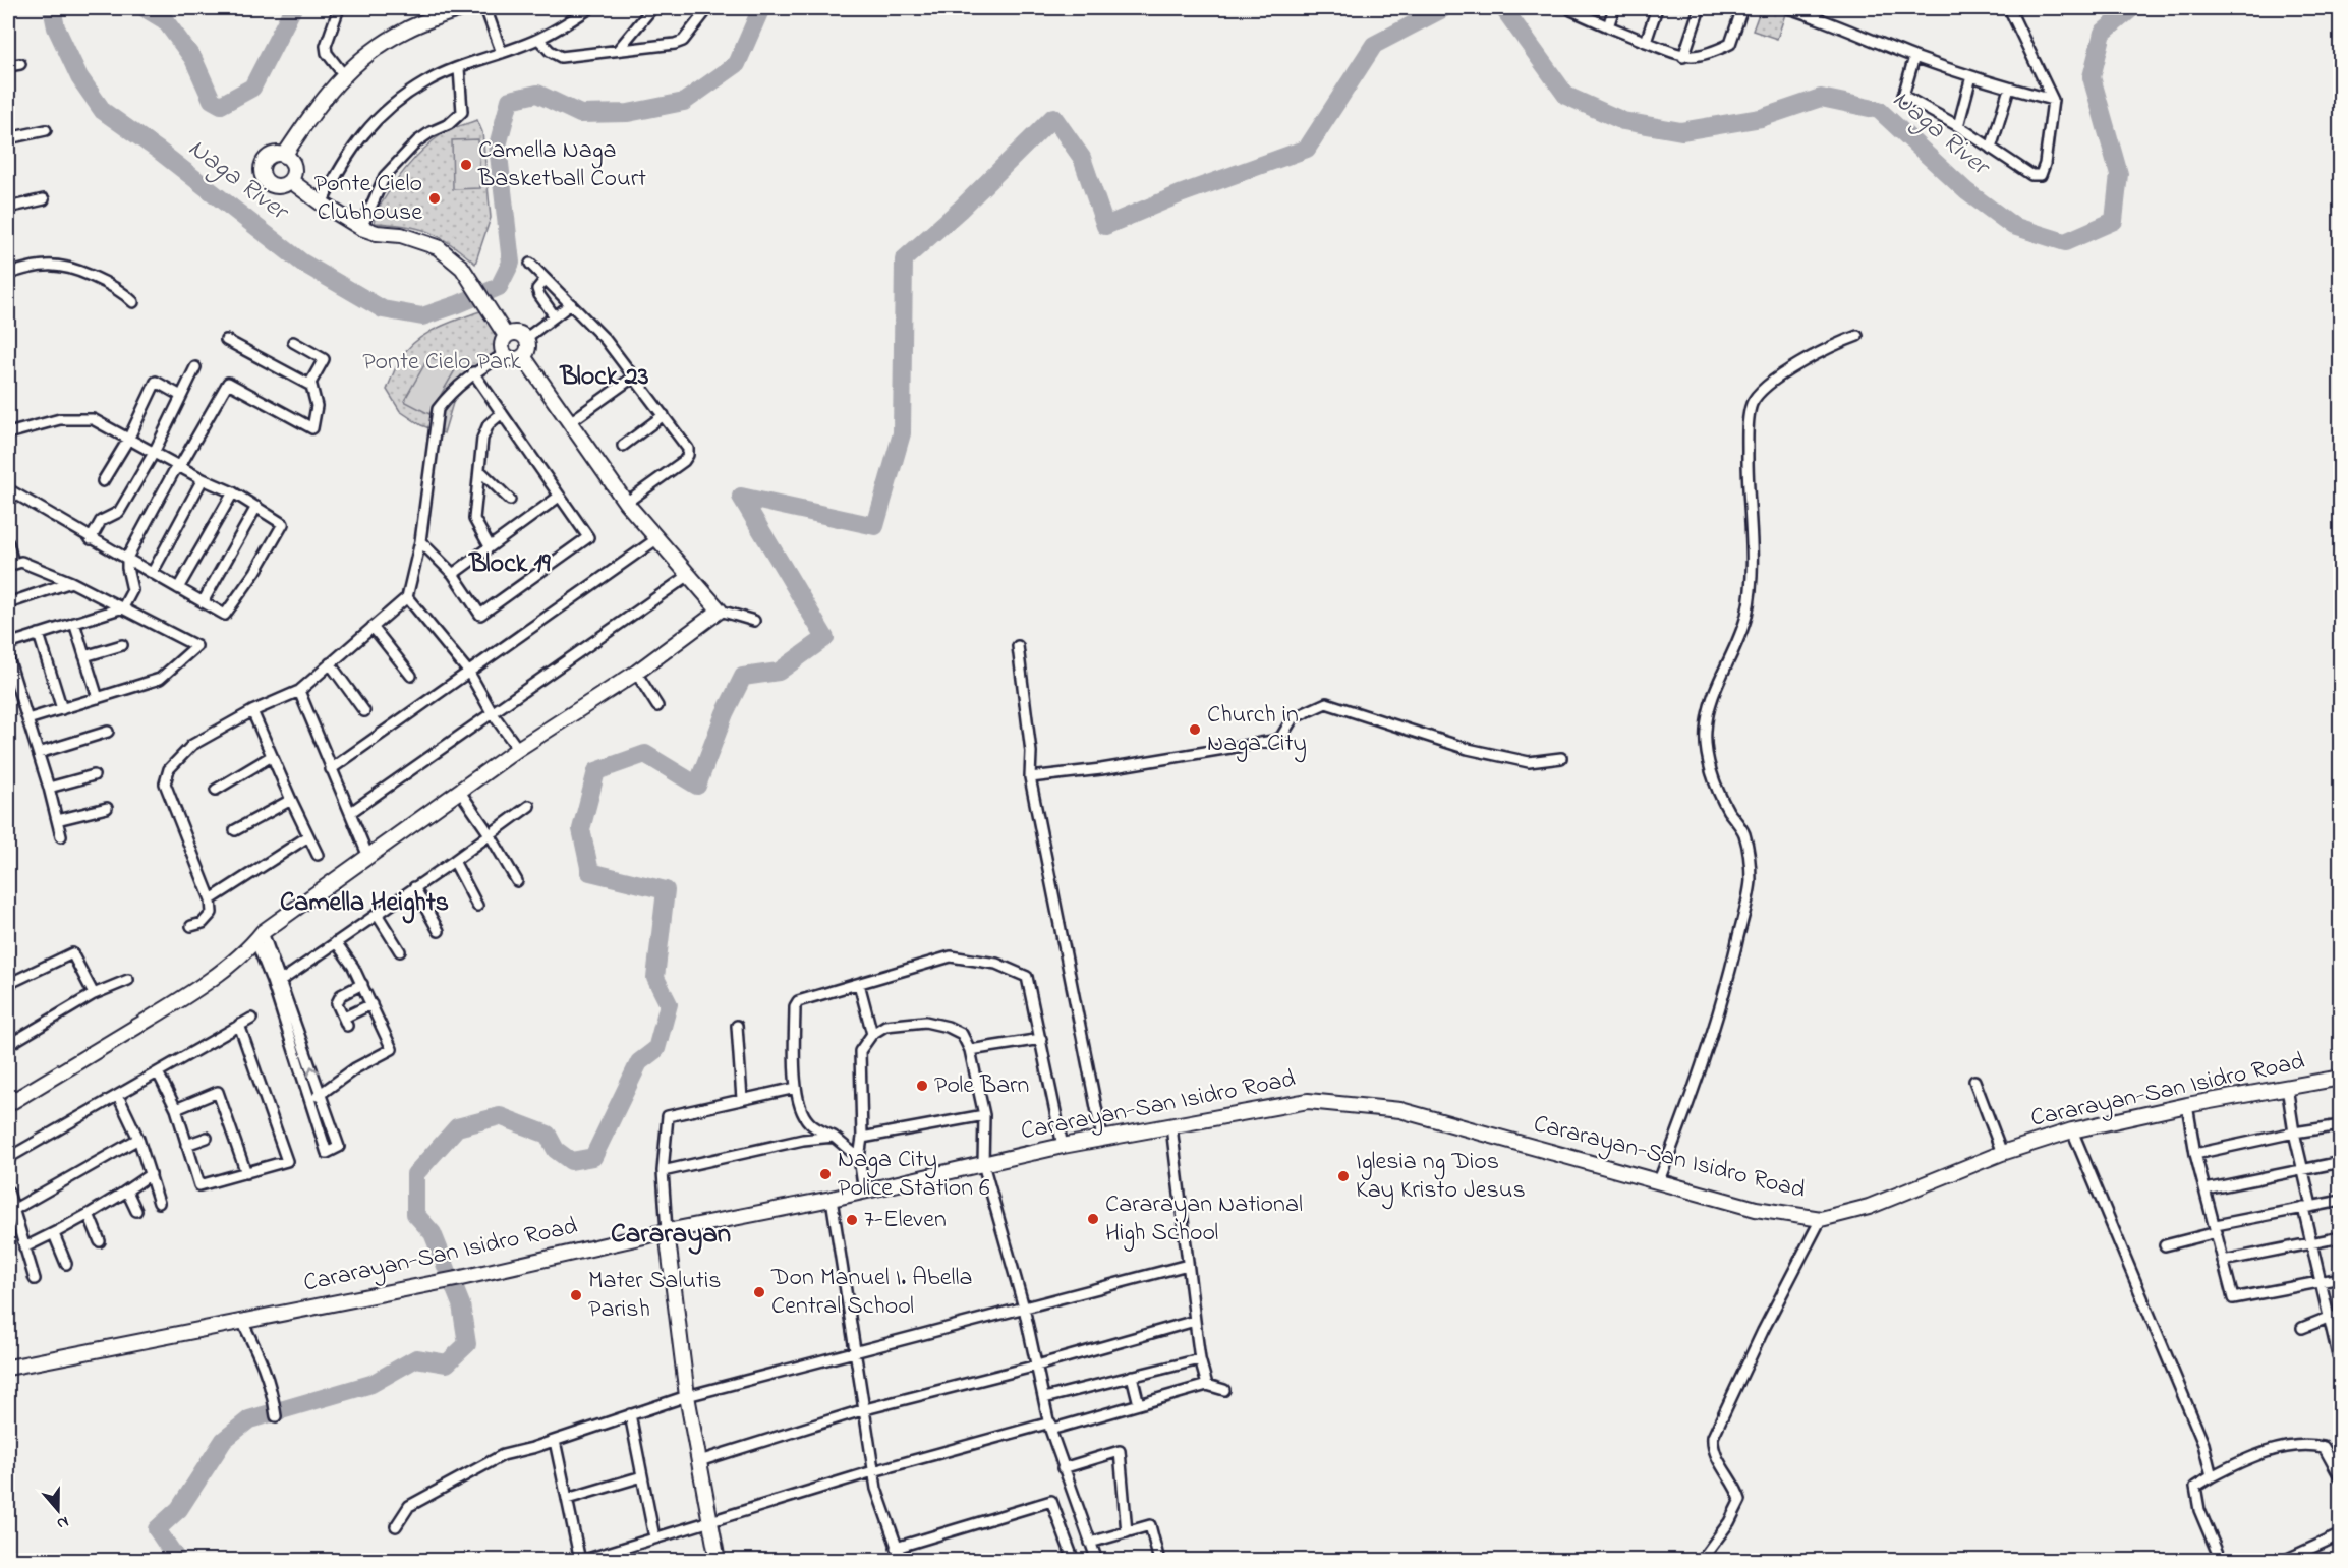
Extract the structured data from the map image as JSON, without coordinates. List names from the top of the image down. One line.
{"streets":{"main road":["Cararayan-San Isidro Road"]},"districts":["Block 23","Block 19","Camella Heights","Cararayan"],"water":["Naga River"],"parks":["Ponte Cielo Park"],"places":["Camella Naga Basketball Court","Ponte Cielo Clubhouse","Church in Naga City","Pole Barn","Naga City Police Station 6","Iglesia ng Dios Kay Kristo Jesus","Cararayan National High School","7-Eleven","Don Manuel I. Abella Central School","Mater Salutis Parish"],"north":"bottom"}
